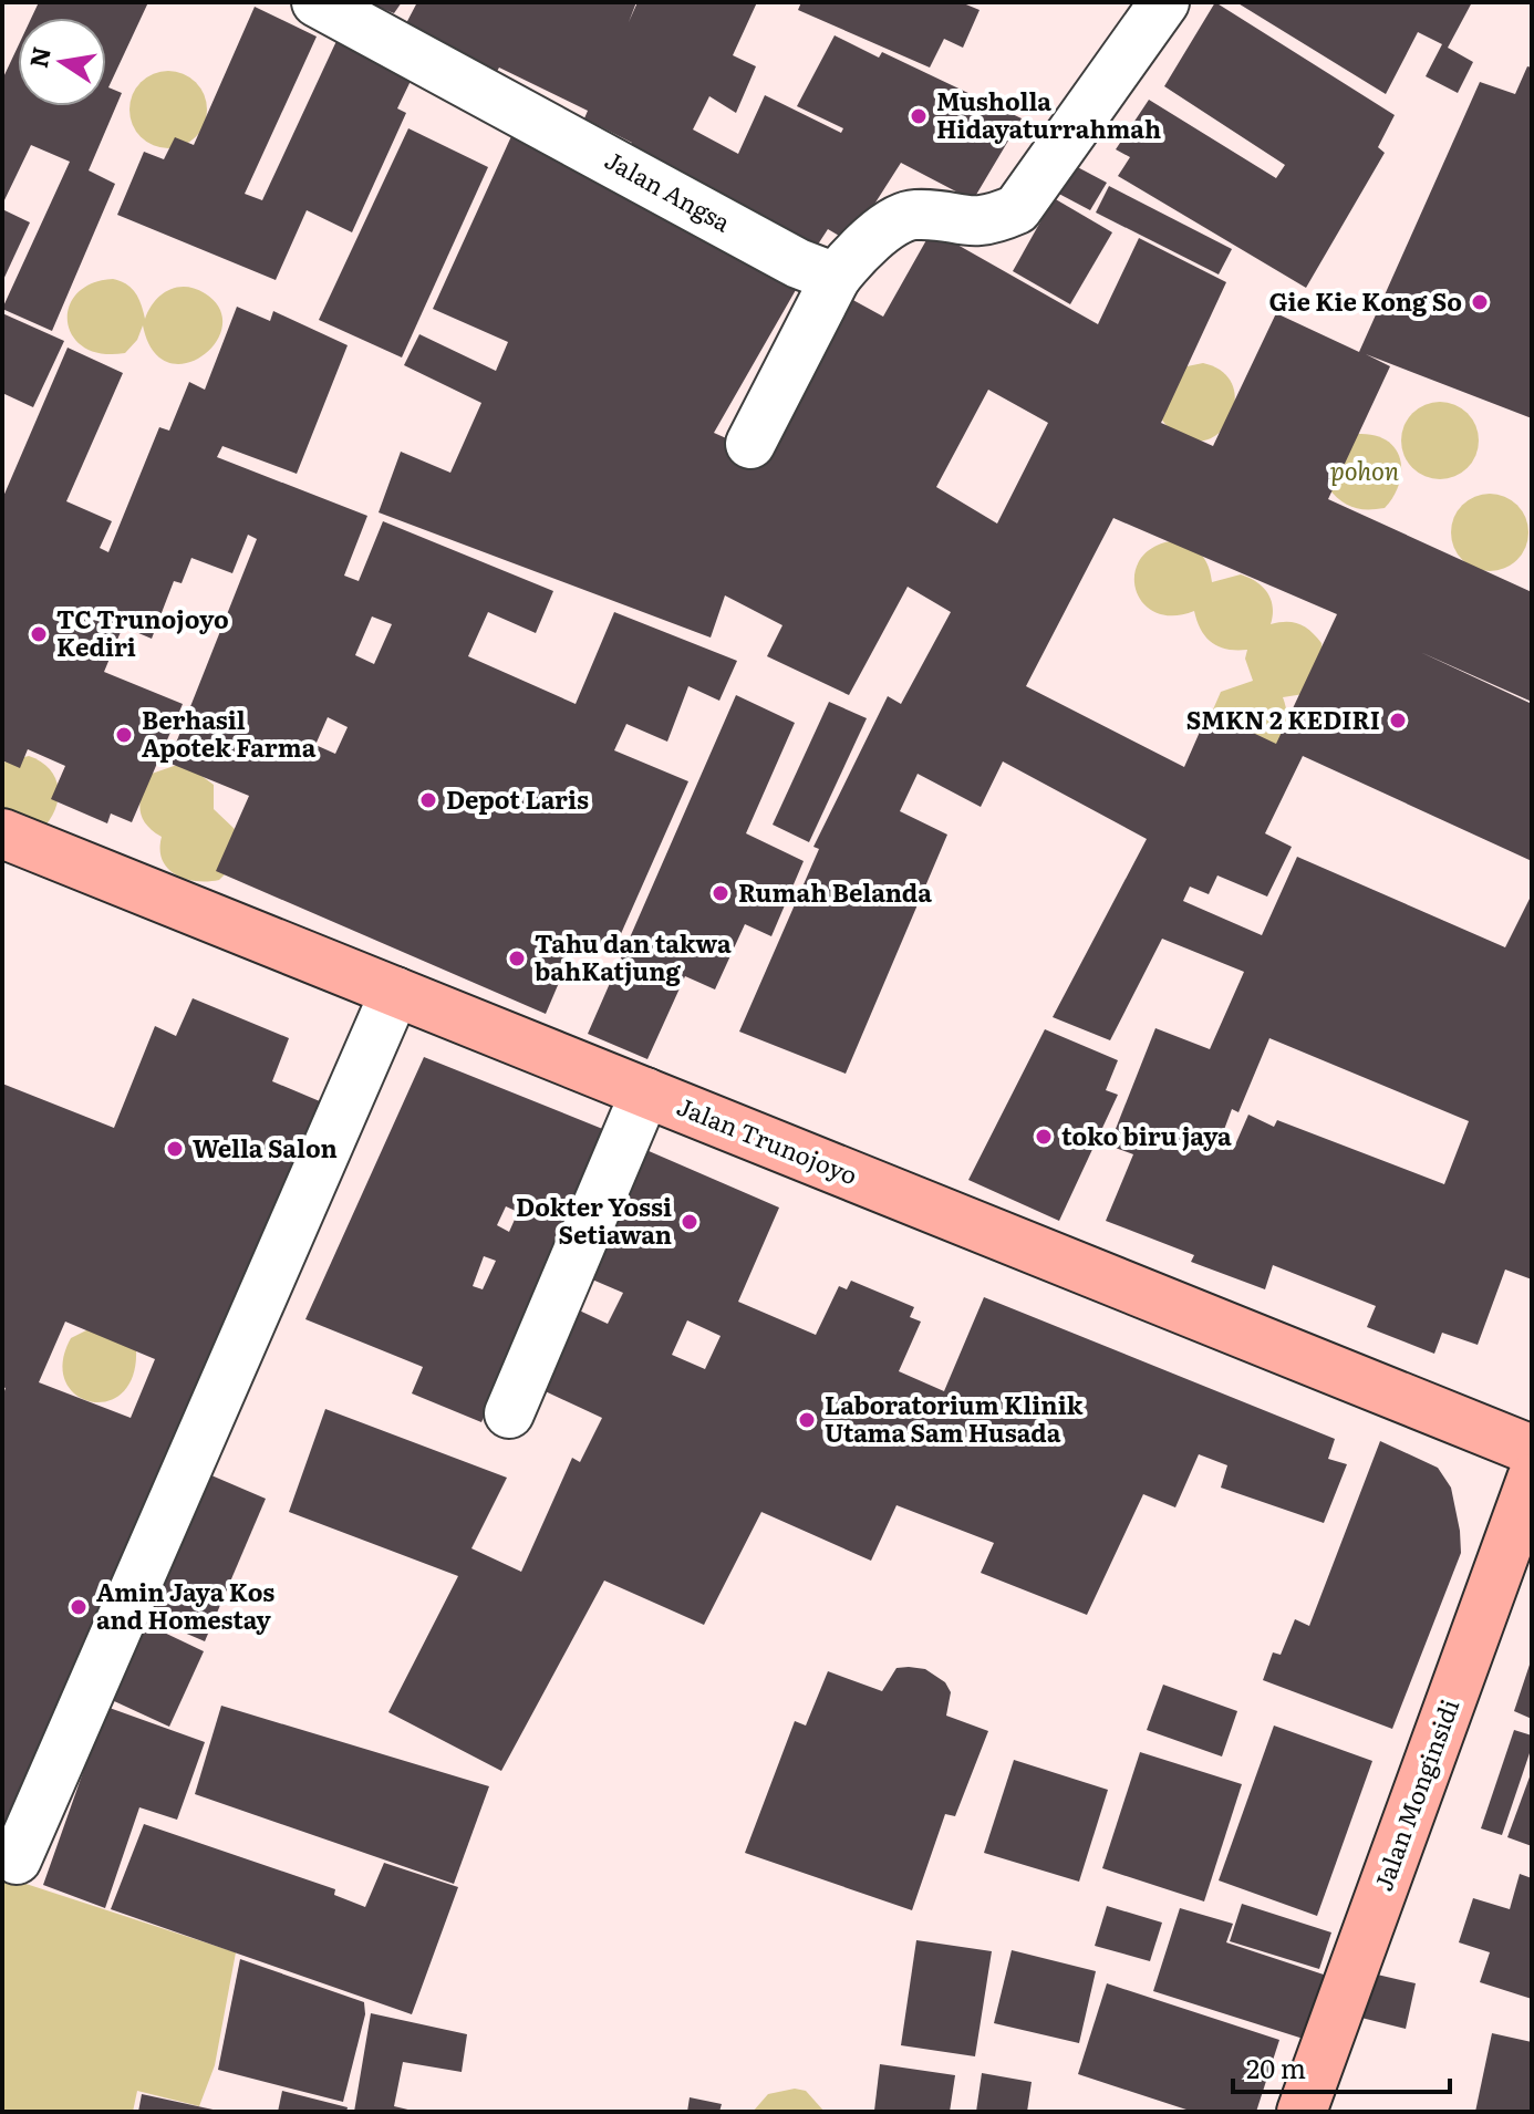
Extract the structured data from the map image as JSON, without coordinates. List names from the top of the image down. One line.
{"streets":{"main road":["Jalan Trunojoyo","Jalan Monginsidi"],"street":["Jalan Angsa"]},"parks":["pohon"],"places":["Musholla Hidayaturrahmah","Gie Kie Kong So","TC Trunojoyo Kediri","SMKN 2 KEDIRI","Berhasil Apotek Farma","Depot Laris","Rumah Belanda","Tahu dan takwa bahKatjung","toko biru jaya","Wella Salon","Dokter Yossi Setiawan","Laboratorium Klinik Utama Sam Husada","Amin Jaya Kos and Homestay"],"scale_bar":"20 m","north":"left"}
